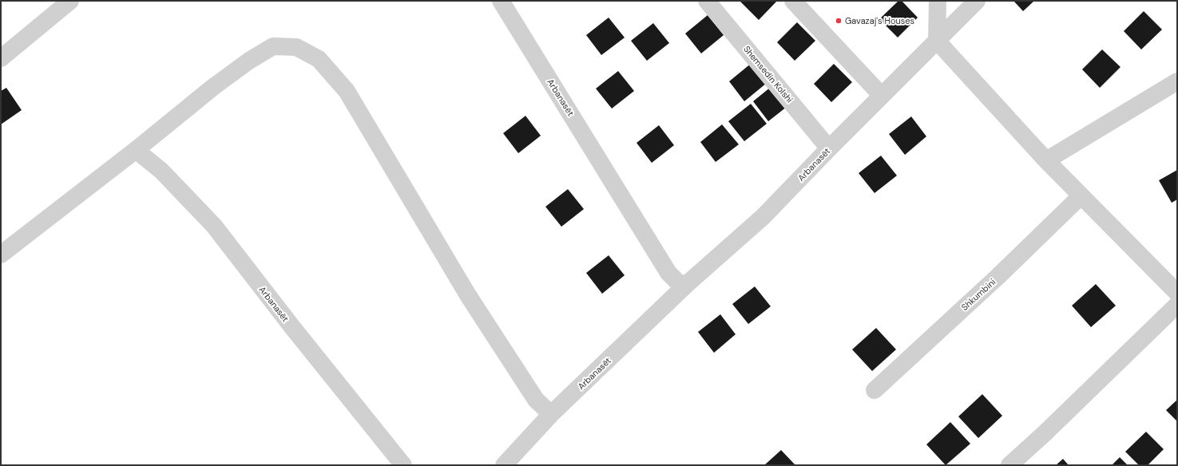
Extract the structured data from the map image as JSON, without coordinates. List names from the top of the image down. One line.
{"streets":{"street":["Shemsedin Kolshi","Arbanasët","Shkumbini"]},"crossings":[["Shemsedin Kolshi","Arbanasët"]],"places":["Gavazaj's Houses"]}
